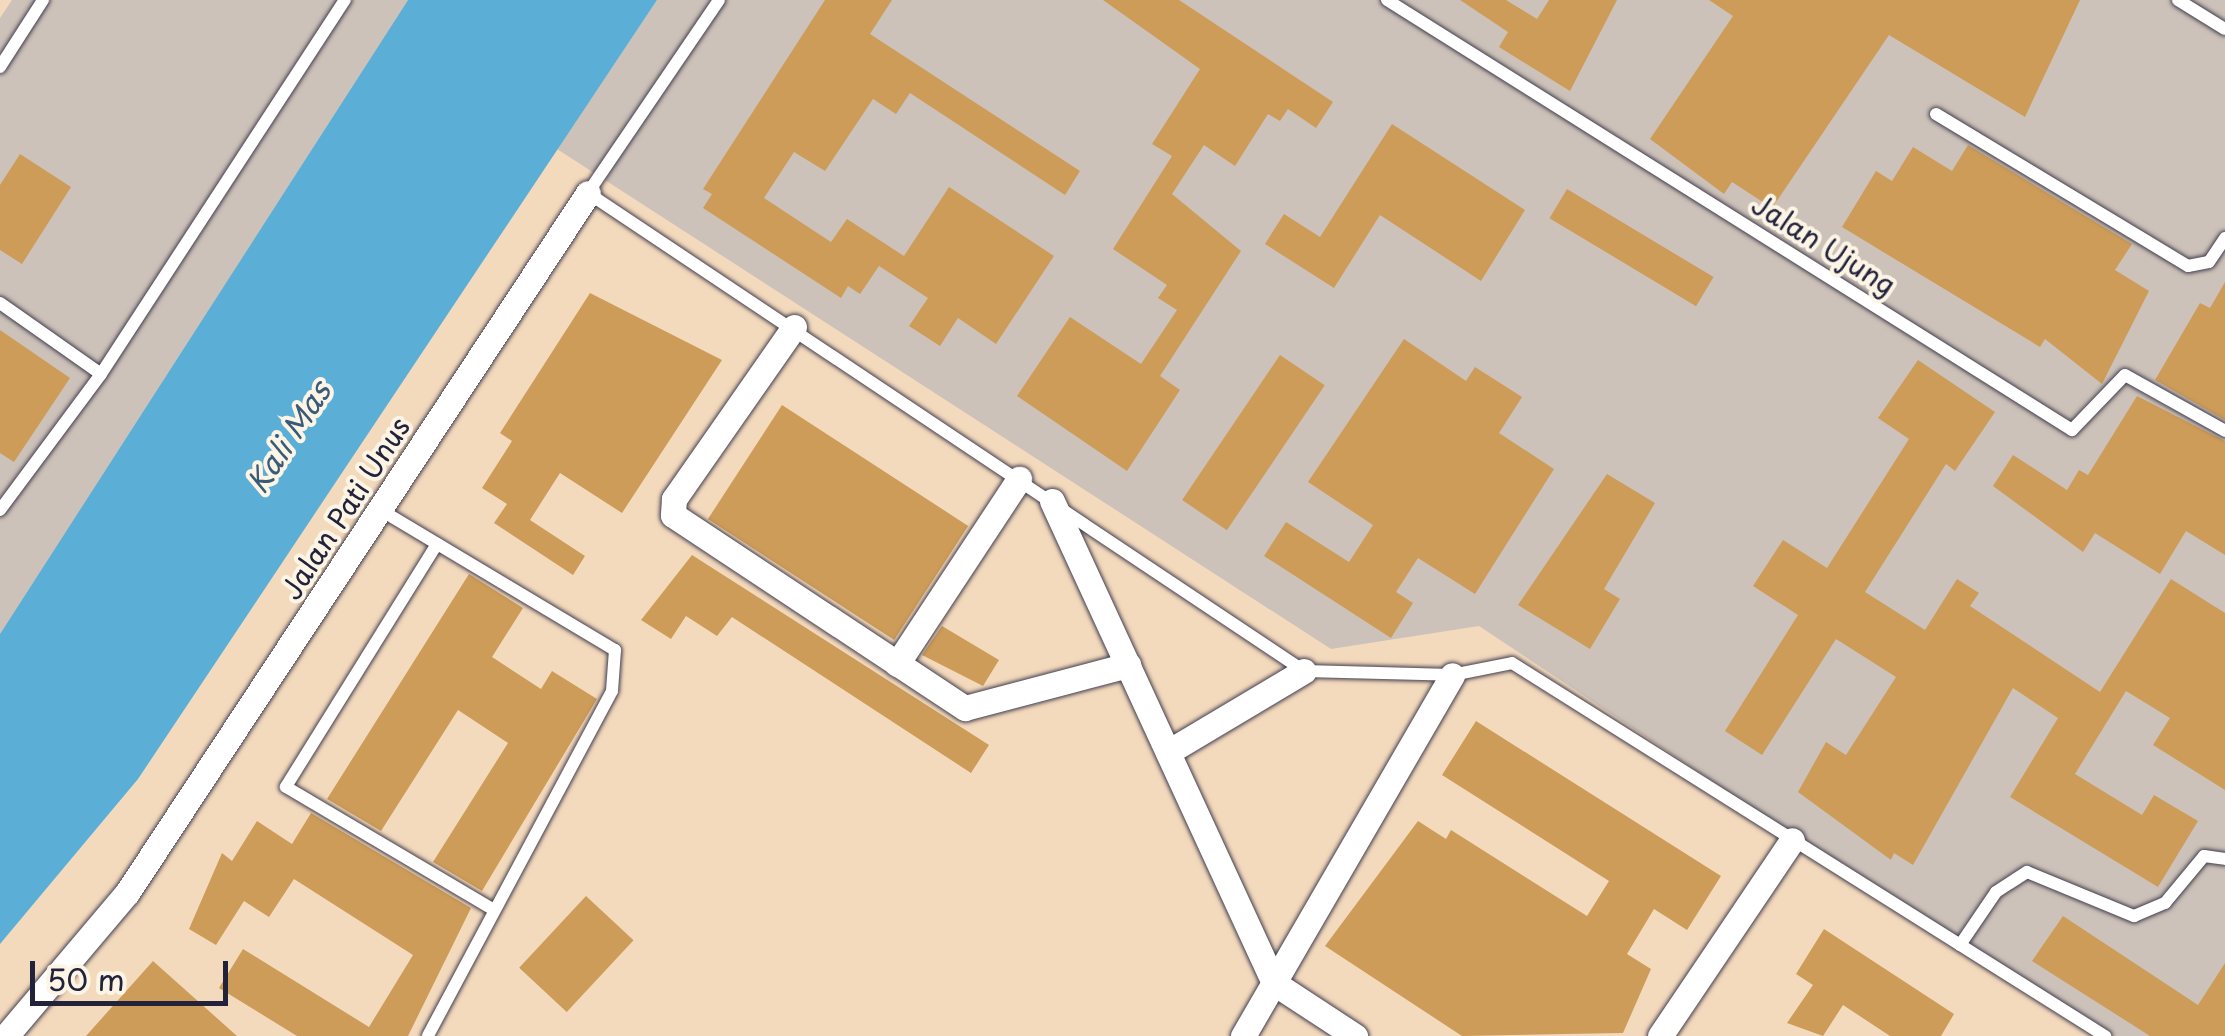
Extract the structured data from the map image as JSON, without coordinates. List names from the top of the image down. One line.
{"streets":{"street":["Jalan Pati Unus"],"lane":["Jalan Ujung"]},"water":["Kali Mas"],"scale_bar":"50 m"}
